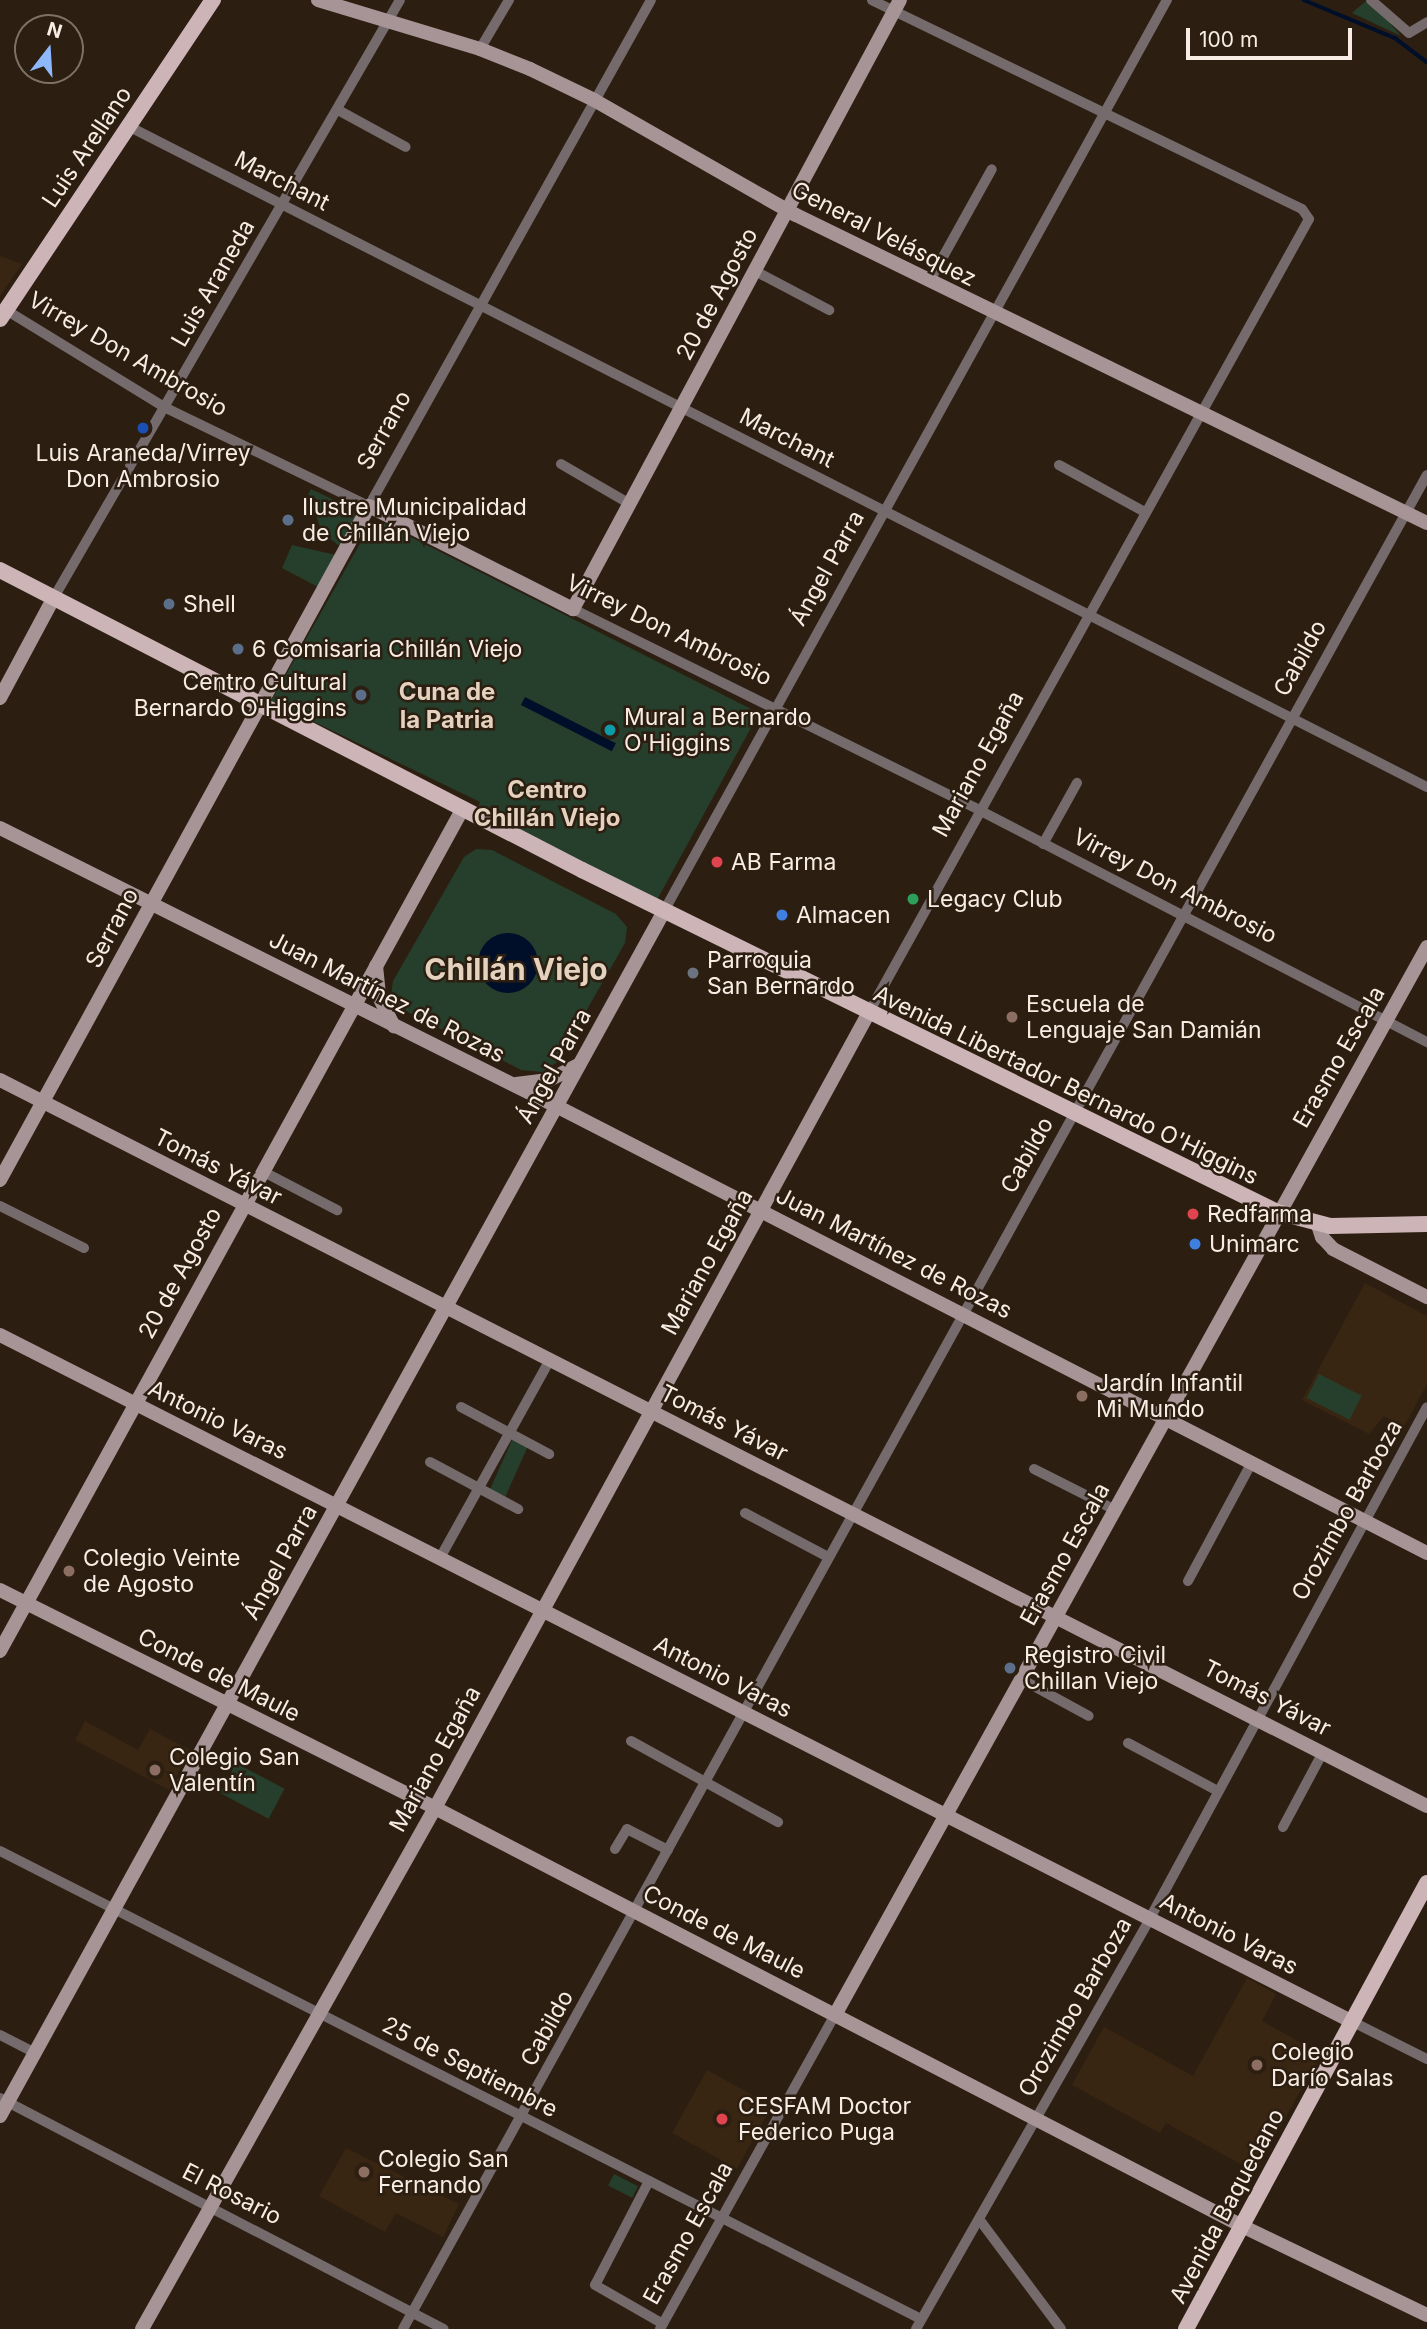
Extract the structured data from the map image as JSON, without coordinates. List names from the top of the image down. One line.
{"streets":{"main road":["Luis Arellano","Avenida Libertador Bernardo O'Higgins","Avenida Baquedano"],"street":["Marchant","General Velásquez","Luis Araneda","20 de Agosto","Virrey Don Ambrosio","Serrano","Ángel Parra","Cabildo","Mariano Egaña","Juan Martínez de Rozas","Erasmo Escala","Tomás Yávar","Antonio Varas","Orozimbo Barboza","Conde de Maule","25 de Septiembre","El Rosario"]},"crossings":[["Luis Arellano","Marchant"],["Luis Arellano","Virrey Don Ambrosio"],["Marchant","Luis Araneda"],["Marchant","20 de Agosto"],["Marchant","Serrano"],["Marchant","Ángel Parra"],["Marchant","Cabildo"],["Marchant","Mariano Egaña"],["General Velásquez","Luis Araneda"],["General Velásquez","20 de Agosto"],["General Velásquez","Serrano"],["General Velásquez","Ángel Parra"],["General Velásquez","Cabildo"],["General Velásquez","Mariano Egaña"],["Luis Araneda","Virrey Don Ambrosio"],["Luis Araneda","Avenida Libertador Bernardo O'Higgins"],["20 de Agosto","Virrey Don Ambrosio"],["20 de Agosto","Juan Martínez de Rozas"],["20 de Agosto","Avenida Libertador Bernardo O'Higgins"],["20 de Agosto","Tomás Yávar"],["20 de Agosto","Antonio Varas"],["20 de Agosto","Conde de Maule"],["Virrey Don Ambrosio","Serrano"],["Virrey Don Ambrosio","Ángel Parra"],["Virrey Don Ambrosio","Cabildo"],["Virrey Don Ambrosio","Mariano Egaña"],["Virrey Don Ambrosio","Erasmo Escala"],["Serrano","Juan Martínez de Rozas"],["Serrano","Avenida Libertador Bernardo O'Higgins"],["Serrano","Tomás Yávar"],["Ángel Parra","Mariano Egaña"],["Ángel Parra","Juan Martínez de Rozas"],["Ángel Parra","Avenida Libertador Bernardo O'Higgins"],["Ángel Parra","Tomás Yávar"],["Ángel Parra","Antonio Varas"],["Ángel Parra","Conde de Maule"],["Ángel Parra","25 de Septiembre"],["Ángel Parra","El Rosario"],["Cabildo","Juan Martínez de Rozas"],["Cabildo","Avenida Libertador Bernardo O'Higgins"],["Cabildo","Tomás Yávar"],["Cabildo","Antonio Varas"],["Cabildo","Conde de Maule"],["Cabildo","25 de Septiembre"],["Cabildo","El Rosario"],["Mariano Egaña","Juan Martínez de Rozas"],["Mariano Egaña","Avenida Libertador Bernardo O'Higgins"],["Mariano Egaña","Tomás Yávar"],["Mariano Egaña","Antonio Varas"],["Mariano Egaña","Conde de Maule"],["Mariano Egaña","25 de Septiembre"],["Mariano Egaña","El Rosario"],["Juan Martínez de Rozas","Erasmo Escala"],["Juan Martínez de Rozas","Orozimbo Barboza"],["Erasmo Escala","Avenida Libertador Bernardo O'Higgins"],["Erasmo Escala","Tomás Yávar"],["Erasmo Escala","Antonio Varas"],["Erasmo Escala","Conde de Maule"],["Erasmo Escala","25 de Septiembre"],["Tomás Yávar","Orozimbo Barboza"],["Antonio Varas","Orozimbo Barboza"],["Antonio Varas","Avenida Baquedano"],["Orozimbo Barboza","Conde de Maule"],["Orozimbo Barboza","25 de Septiembre"],["Conde de Maule","Avenida Baquedano"]],"districts":["Cuna de la Patria","Centro Chillán Viejo","Chillán Viejo"],"places":["Luis Araneda/Virrey Don Ambrosio","Ilustre Municipalidad de Chillán Viejo","Shell","6 Comisaria Chillán Viejo","Centro Cultural Bernardo O'Higgins","Mural a Bernardo O'Higgins","AB Farma","Legacy Club","Almacen","Parroquia San Bernardo","Escuela de Lenguaje San Damián","Redfarma","Unimarc","Jardín Infantil Mi Mundo","Colegio Veinte de Agosto","Registro Civil Chillan Viejo","Colegio San Valentín","Colegio Darío Salas","CESFAM Doctor Federico Puga","Colegio San Fernando"],"scale_bar":"100 m","north":"top"}
